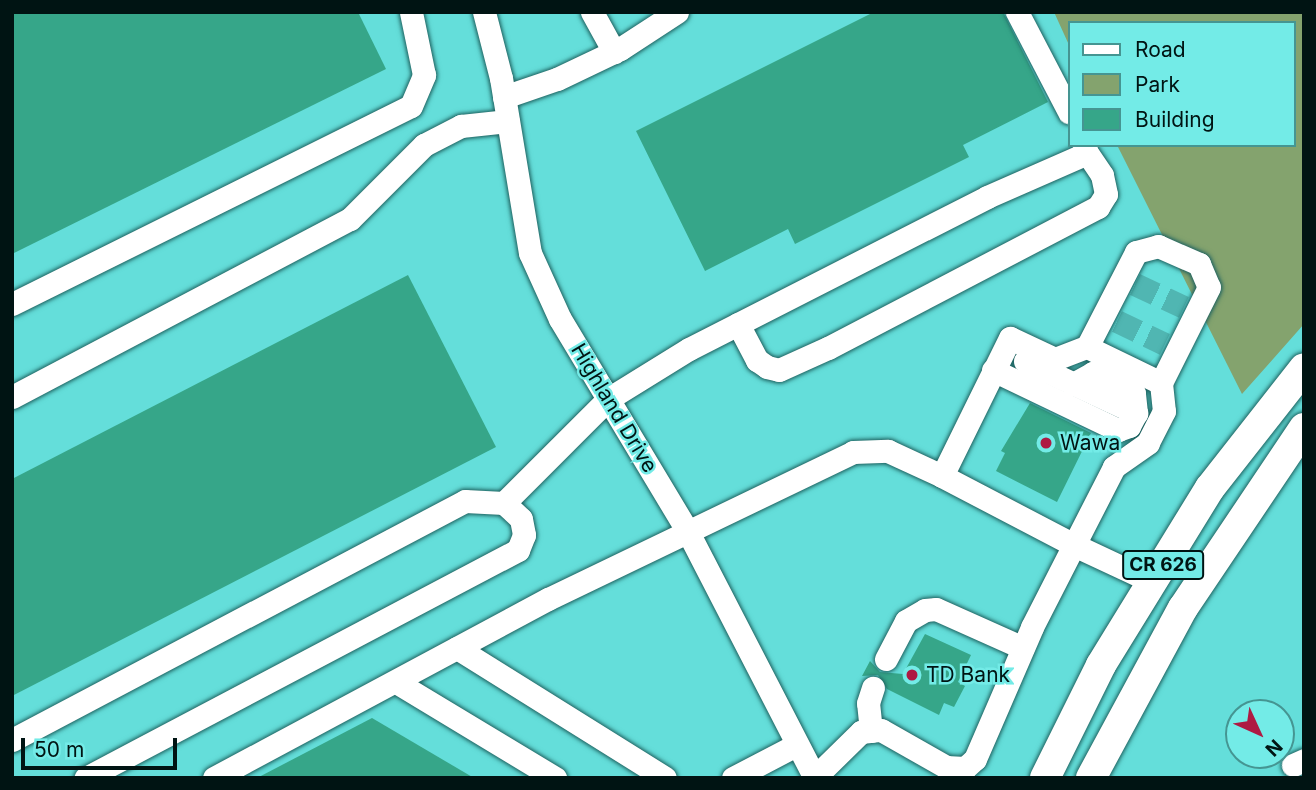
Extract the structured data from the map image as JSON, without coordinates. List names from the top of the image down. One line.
{"streets":{"main road":["CR 626"],"street":["Highland Drive"]},"places":["Wawa","TD Bank"],"legend":["Road","Park","Building"],"scale_bar":"50 m","north":"bottom right"}
